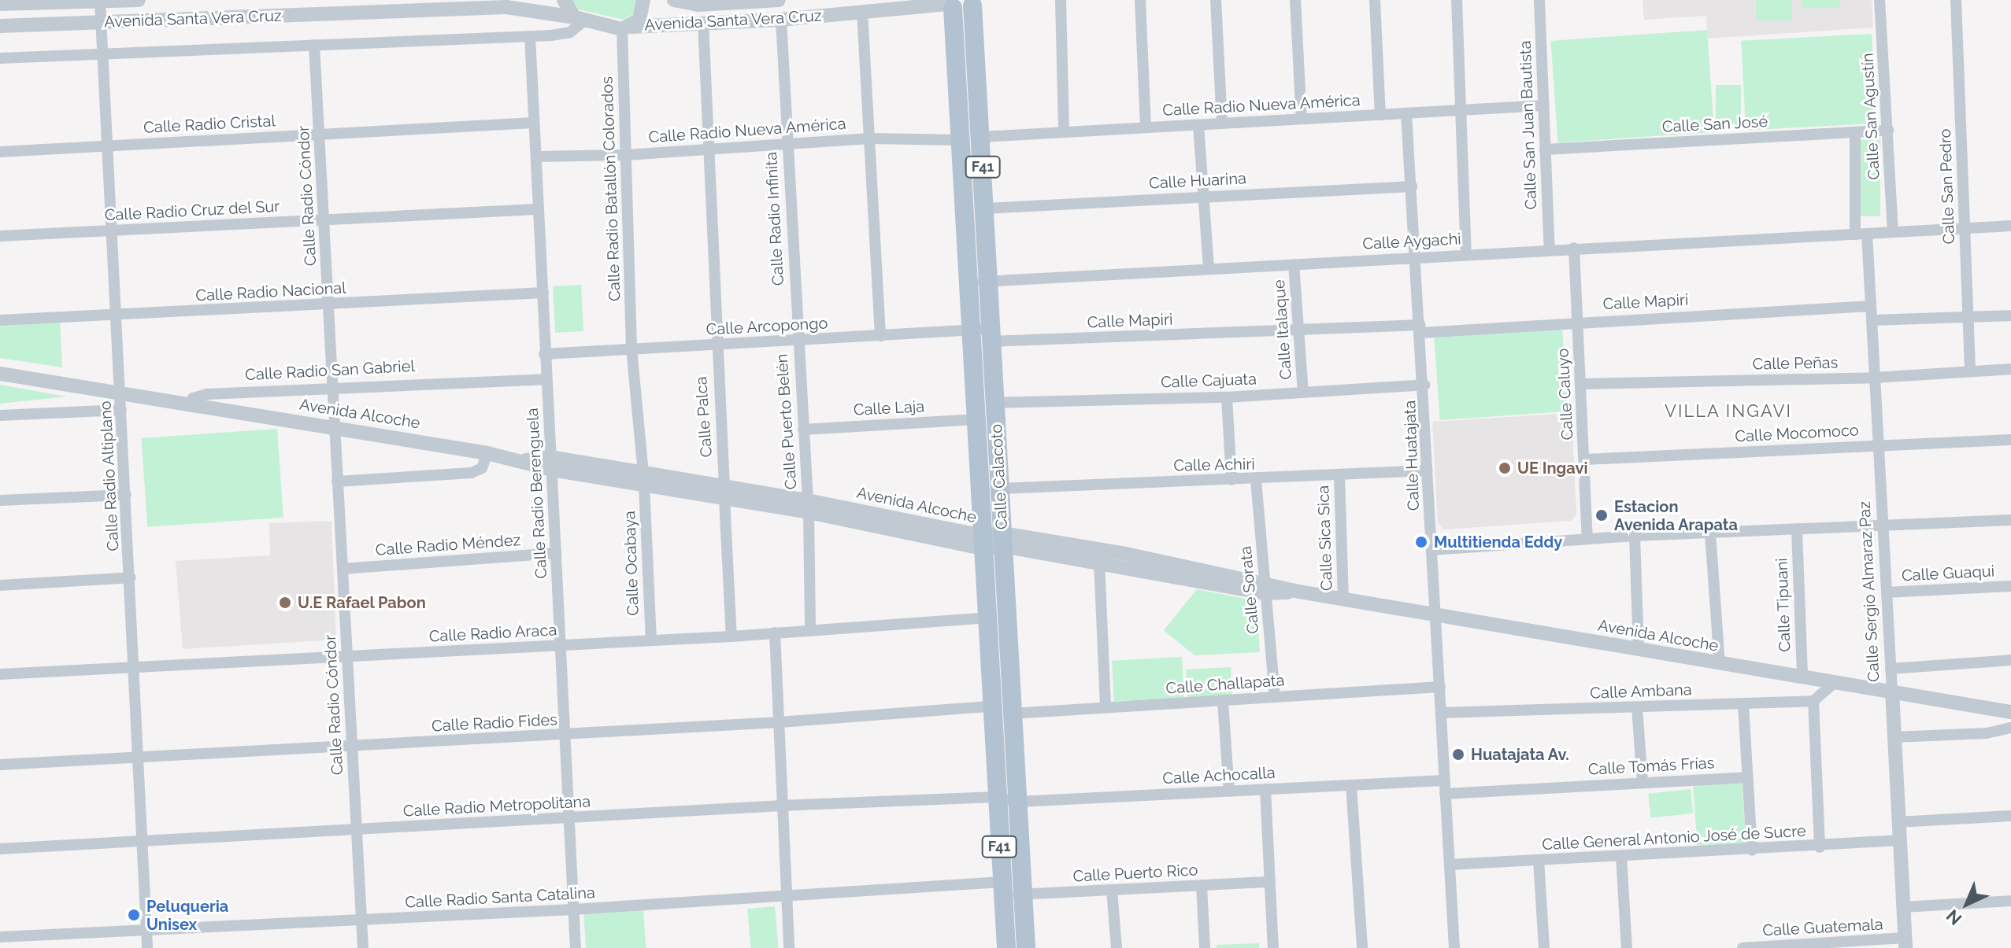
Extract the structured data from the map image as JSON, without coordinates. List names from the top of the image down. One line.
{"streets":{"main road":["F41","Calle Calacoto"],"street":["Avenida Santa Vera Cruz","Calle Radio Nueva América","Calle San Agustín","Calle Radio Cristal","Calle San José","Calle San Juan Bautista","Calle Huarina","Calle San Pedro","Calle Radio Batallón Colorados","Calle Radio Cóndor","Calle Radio Cruz del Sur","Calle Radio Infinita","Calle Aygachi","Calle Radio Nacional","Calle Mapiri","Calle Arcopongo","Calle Italaque","Calle Peñas","Calle Radio San Gabriel","Calle Cajuata","Calle Caluyo","Calle Laja","Avenida Alcoche","Calle Palca","Calle Puerto Belén","Calle Mocomoco","Calle Huatajata","Calle Achiri","Calle Radio Altiplano","Calle Radio Berenguela","Calle Sica Sica","Calle Radio Méndez","Calle Ocabaya","Calle Guaqui","Calle Sorata","Calle Sergio Almaraz Paz","Calle Tipuani","Calle Radio Araca","Calle Challapata","Calle Ambana","Calle Radio Fides","Calle Tomás Frías","Calle Achocalla","Calle Radio Metropolitana","Calle General Antonio José de Sucre","Calle Puerto Rico","Calle Radio Santa Catalina","Calle Guatemala"]},"crossings":[["Avenida Santa Vera Cruz","Calle Radio Batallón Colorados"],["Avenida Santa Vera Cruz","Calle Radio Infinita"],["Avenida Santa Vera Cruz","Calle Palca"],["Avenida Santa Vera Cruz","Calle Radio Altiplano"],["Avenida Santa Vera Cruz","Calle Calacoto"],["Calle Radio Nueva América","Calle San Juan Bautista"],["Calle Radio Nueva América","Calle Radio Batallón Colorados"],["Calle Radio Nueva América","Calle Radio Infinita"],["Calle Radio Nueva América","Calle Palca"],["Calle Radio Nueva América","Calle Huatajata"],["Calle Radio Nueva América","Calle Calacoto"],["Calle Radio Nueva América","Calle Radio Berenguela"],["Calle San Agustín","Calle San José"],["Calle San Agustín","Calle Aygachi"],["Calle San Agustín","Calle Sergio Almaraz Paz"],["Calle Radio Cristal","Calle Radio Cóndor"],["Calle Radio Cristal","Calle Radio Altiplano"],["Calle Radio Cristal","Calle Radio Berenguela"],["Calle San José","Calle San Juan Bautista"],["Calle San Juan Bautista","Calle Aygachi"],["Calle Huarina","Calle Huatajata"],["Calle Huarina","Calle Calacoto"],["Calle San Pedro","Calle Aygachi"],["Calle San Pedro","Calle Peñas"],["Calle Radio Batallón Colorados","Calle Arcopongo"],["Calle Radio Batallón Colorados","Calle Ocabaya"],["Calle Radio Cóndor","Calle Radio Cruz del Sur"],["Calle Radio Cóndor","Calle Radio Nacional"],["Calle Radio Cóndor","Calle Radio San Gabriel"],["Calle Radio Cóndor","Avenida Alcoche"],["Calle Radio Cóndor","Calle Radio Méndez"],["Calle Radio Cóndor","Calle Radio Araca"],["Calle Radio Cóndor","Calle Radio Fides"],["Calle Radio Cóndor","Calle Radio Metropolitana"],["Calle Radio Cóndor","Calle Radio Santa Catalina"],["Calle Radio Cruz del Sur","Calle Radio Altiplano"],["Calle Radio Cruz del Sur","Calle Radio Berenguela"],["Calle Radio Infinita","Calle Arcopongo"],["Calle Radio Infinita","Calle Puerto Belén"],["Calle Aygachi","Calle Italaque"],["Calle Aygachi","Calle Caluyo"],["Calle Aygachi","Calle Huatajata"],["Calle Aygachi","Calle Calacoto"],["Calle Aygachi","Calle Sergio Almaraz Paz"],["Calle Radio Nacional","Calle Radio Altiplano"],["Calle Radio Nacional","Calle Radio Berenguela"],["Calle Mapiri","Calle Arcopongo"],["Calle Mapiri","Calle Italaque"],["Calle Mapiri","Calle Caluyo"],["Calle Mapiri","Calle Huatajata"],["Calle Mapiri","Calle Calacoto"],["Calle Mapiri","Calle Sergio Almaraz Paz"],["Calle Arcopongo","Calle Palca"],["Calle Arcopongo","Calle Puerto Belén"],["Calle Arcopongo","Calle Calacoto"],["Calle Arcopongo","Calle Radio Berenguela"],["Calle Arcopongo","Calle Ocabaya"],["Calle Italaque","Calle Cajuata"],["Calle Peñas","Calle Caluyo"],["Calle Peñas","Calle Sergio Almaraz Paz"],["Calle Radio San Gabriel","Avenida Alcoche"],["Calle Radio San Gabriel","Calle Radio Berenguela"],["Calle Cajuata","Calle Huatajata"],["Calle Cajuata","Calle Calacoto"],["Calle Caluyo","Calle Mocomoco"],["Calle Laja","Calle Puerto Belén"],["Calle Laja","Calle Calacoto"],["Avenida Alcoche","Calle Palca"],["Avenida Alcoche","Calle Puerto Belén"],["Avenida Alcoche","Calle Huatajata"],["Avenida Alcoche","Calle Calacoto"],["Avenida Alcoche","Calle Radio Berenguela"],["Avenida Alcoche","Calle Sica Sica"],["Avenida Alcoche","Calle Ocabaya"],["Avenida Alcoche","Calle Sorata"],["Avenida Alcoche","Calle Sergio Almaraz Paz"],["Avenida Alcoche","Calle Tipuani"],["Calle Palca","Calle Radio Araca"],["Calle Puerto Belén","Calle Radio Araca"],["Calle Mocomoco","Calle Sergio Almaraz Paz"],["Calle Huatajata","Calle Achiri"],["Calle Huatajata","Calle Challapata"],["Calle Huatajata","Calle Ambana"],["Calle Huatajata","Calle Tomás Frías"],["Calle Huatajata","Calle Achocalla"],["Calle Huatajata","Calle General Antonio José de Sucre"],["Calle Achiri","Calle Calacoto"],["Calle Achiri","Calle Sica Sica"],["Calle Achiri","Calle Sorata"],["Calle Radio Altiplano","Calle Radio Araca"],["Calle Radio Altiplano","Calle Radio Fides"],["Calle Radio Altiplano","Calle Radio Metropolitana"],["Calle Radio Altiplano","Calle Radio Santa Catalina"],["Calle Calacoto","Calle Radio Araca"],["Calle Calacoto","Calle Challapata"],["Calle Calacoto","Calle Radio Fides"],["Calle Calacoto","Calle Achocalla"],["Calle Calacoto","Calle Radio Metropolitana"],["Calle Calacoto","Calle Puerto Rico"],["Calle Calacoto","Calle Radio Santa Catalina"],["Calle Radio Berenguela","Calle Radio Méndez"],["Calle Radio Berenguela","Calle Radio Araca"],["Calle Radio Berenguela","Calle Radio Fides"],["Calle Radio Berenguela","Calle Radio Metropolitana"],["Calle Radio Berenguela","Calle Radio Santa Catalina"],["Calle Ocabaya","Calle Radio Araca"],["Calle Guaqui","Calle Sergio Almaraz Paz"],["Calle Sorata","Calle Challapata"],["Calle Sergio Almaraz Paz","Calle General Antonio José de Sucre"],["Calle Sergio Almaraz Paz","Calle Guatemala"],["Calle Achocalla","Calle Radio Metropolitana"],["Calle Puerto Rico","Calle Radio Santa Catalina"]],"districts":["VILLA INGAVI"],"places":["UE Ingavi","Estacion Avenida Arapata","Multitienda Eddy","U.E Rafael Pabon","Huatajata Av.","Peluqueria Unisex"],"north":"bottom left"}
